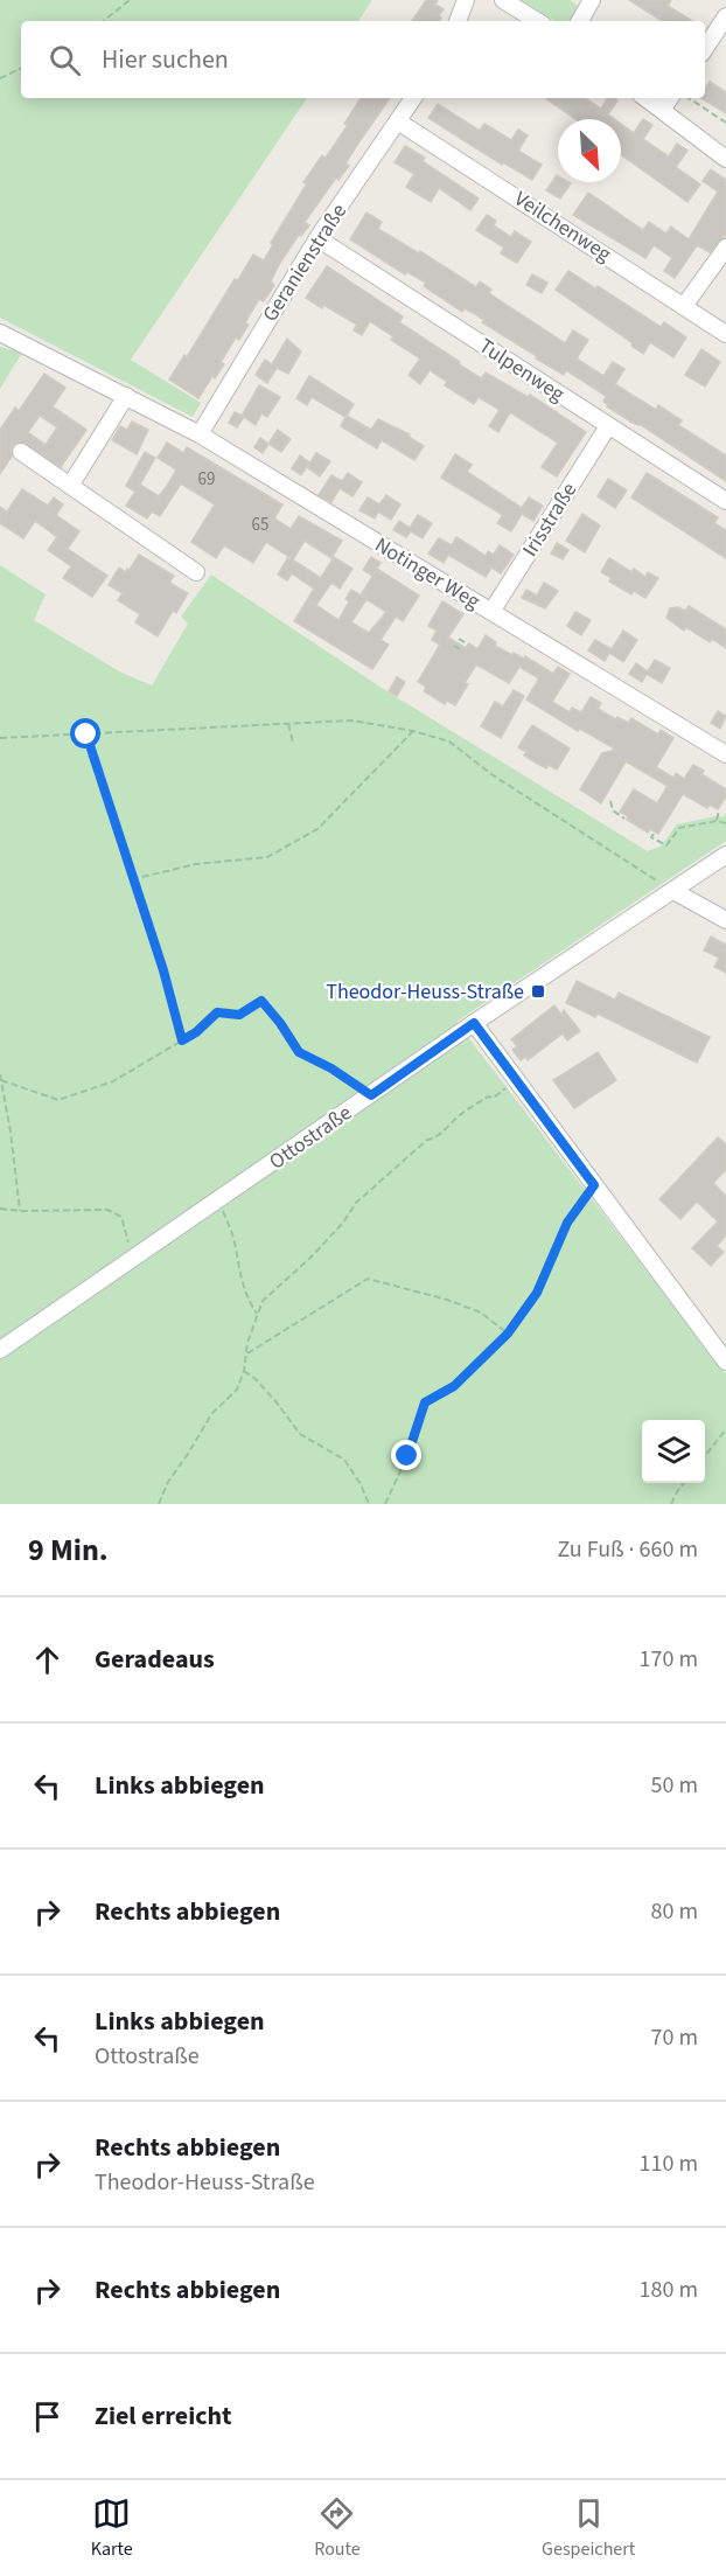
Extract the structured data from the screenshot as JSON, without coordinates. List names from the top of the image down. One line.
{"streets":{"street":["Veilchenweg","Geranienstraße","Tulpenweg","Irisstraße","Notinger Weg","Ottostraße"]},"crossings":[["Veilchenweg","Geranienstraße"],["Geranienstraße","Tulpenweg"],["Geranienstraße","Notinger Weg"],["Tulpenweg","Irisstraße"],["Irisstraße","Notinger Weg"]],"places":{"transit":["Theodor-Heuss-Straße"]},"house_numbers":["69","65"],"north":"bottom right","page":{"search":"Hier suchen","heading":["9 Min.","Zu Fuß · 660 m"],"list":[["Geradeaus","170 m"],["Links abbiegen","50 m"],["Rechts abbiegen","80 m"],["Links abbiegen","Ottostraße","70 m"],["Rechts abbiegen","Theodor-Heuss-Straße","110 m"],["Rechts abbiegen","180 m"],"Ziel erreicht"],"nav":["Karte","Route","Gespeichert"]}}
